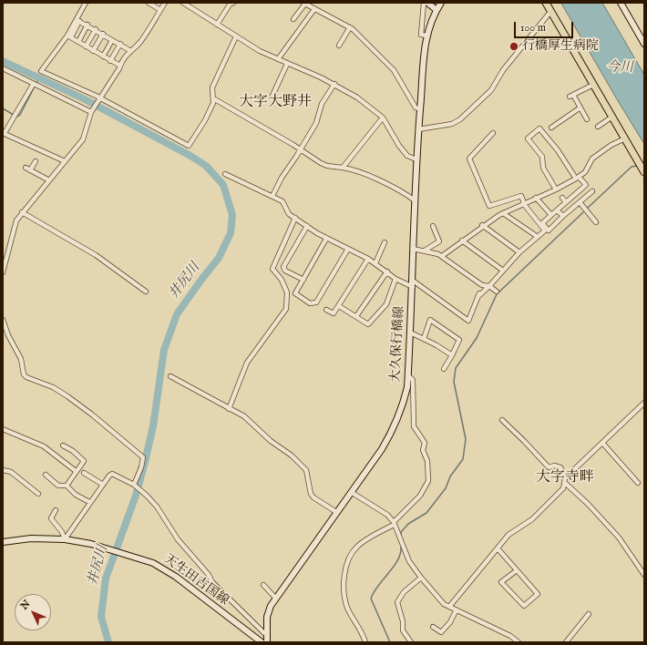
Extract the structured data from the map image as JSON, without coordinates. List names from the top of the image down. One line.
{"streets":{"main road":["大久保行橋線","天生田吉国線"]},"districts":["大字大野井","大字寺畔"],"water":["今川","井尻川"],"places":["行橋厚生病院"],"scale_bar":"100 m","north":"top left"}
